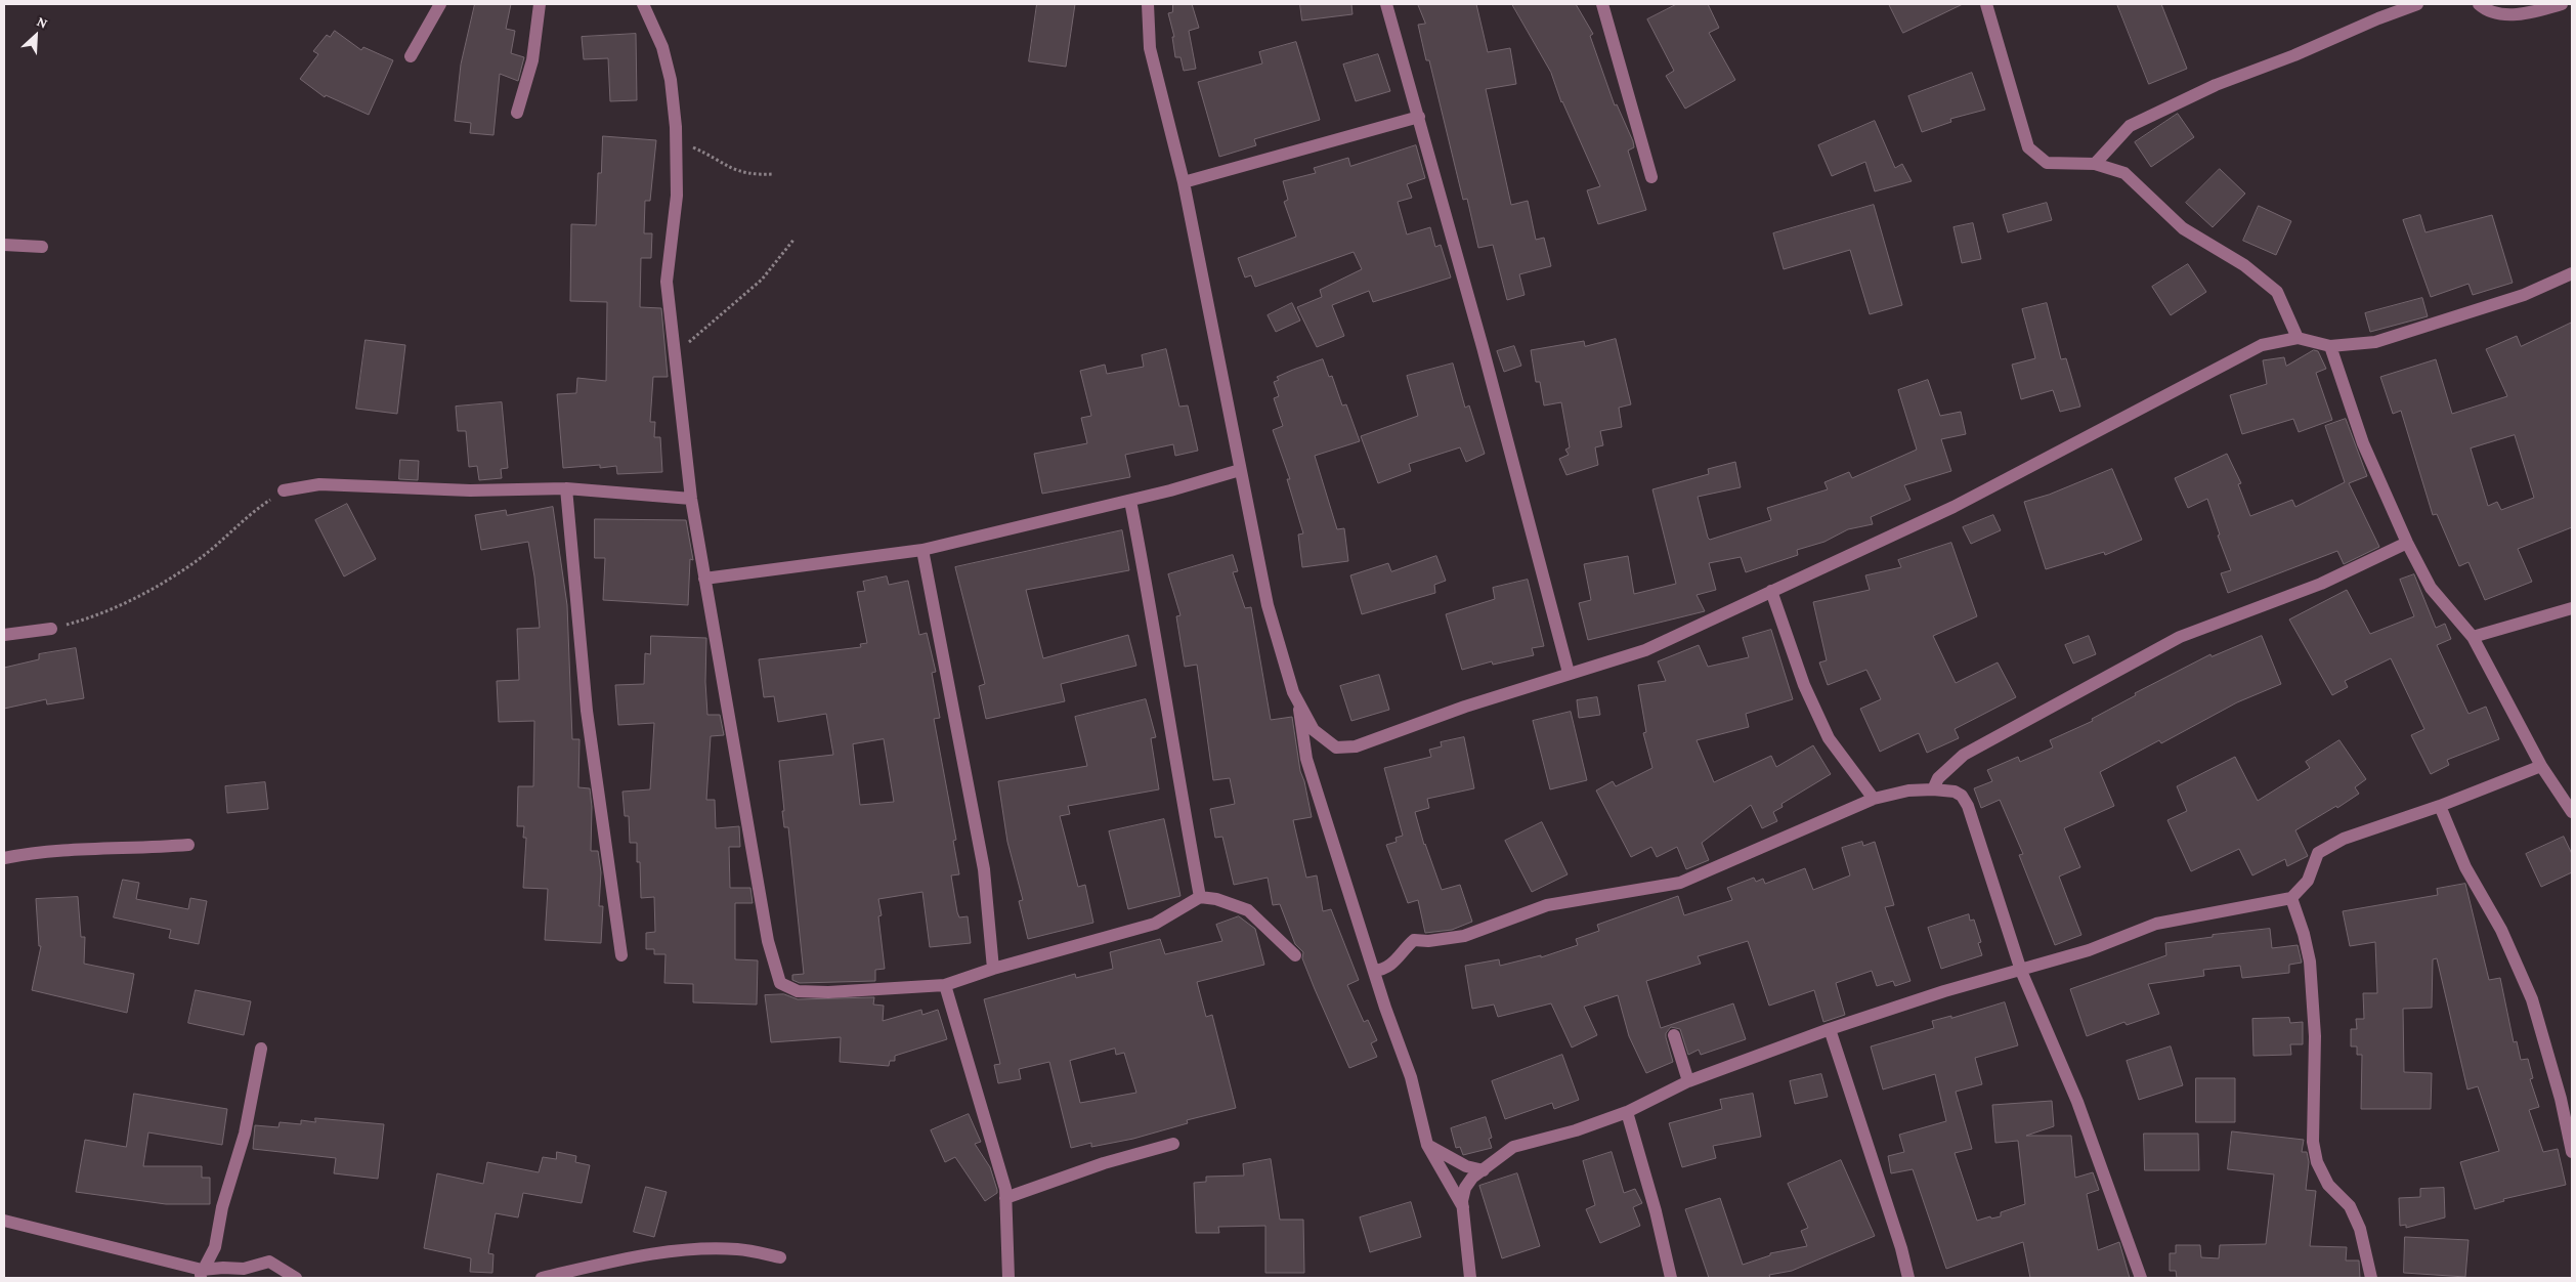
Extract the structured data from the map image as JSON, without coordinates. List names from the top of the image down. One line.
{"north":"top right"}
